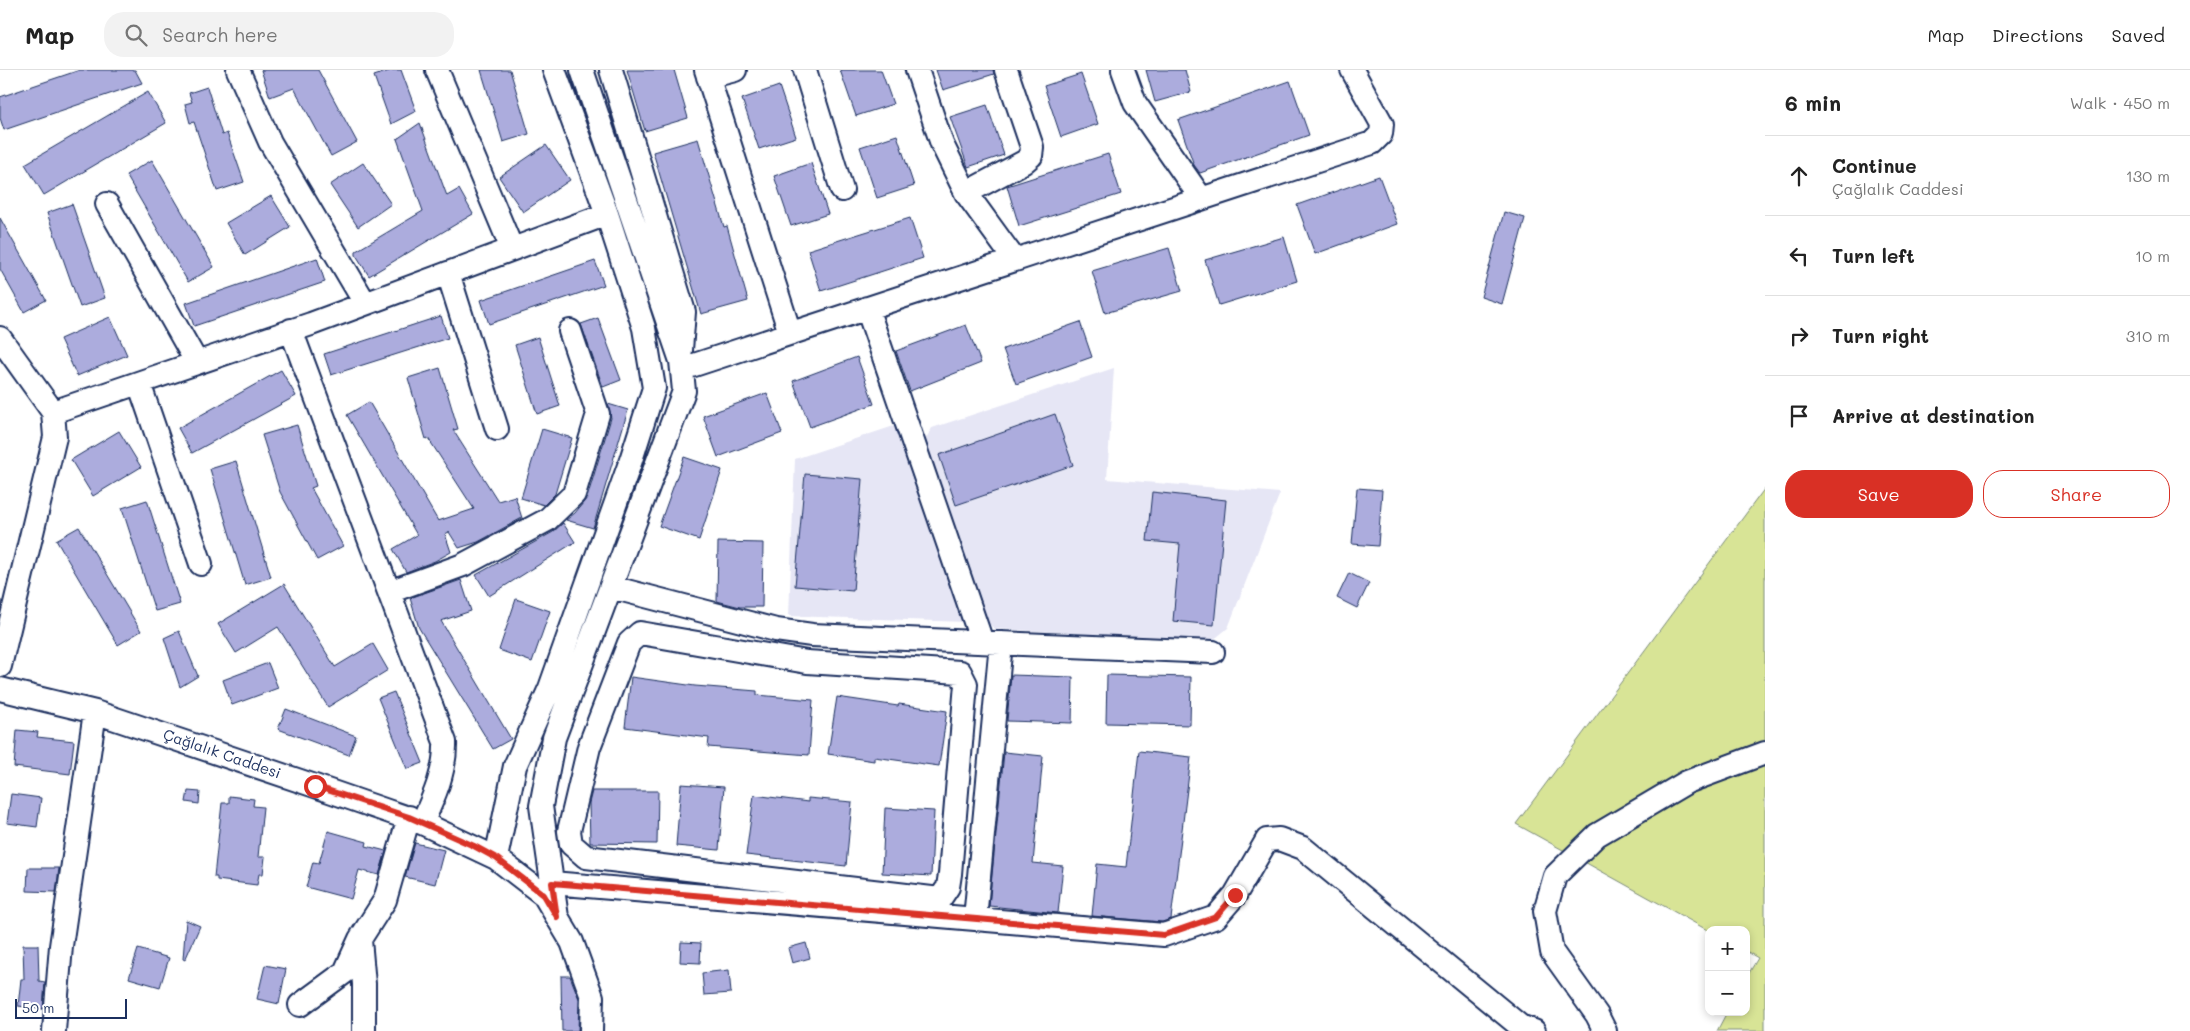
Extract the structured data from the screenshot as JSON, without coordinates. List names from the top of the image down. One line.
{"streets":{"street":["Çağlalık Caddesi"]},"scale_bar":"50 m","page":{"header":"Map","search":"Search here","nav":["Map","Directions","Saved"],"heading":["6 min","Walk · 450 m"],"list":[["Continue","Çağlalık Caddesi","130 m"],["Turn left","10 m"],["Turn right","310 m"],"Arrive at destination"],"buttons":["Save","Share"],"map_buttons":["+","−"],"scale":"50 m"}}
